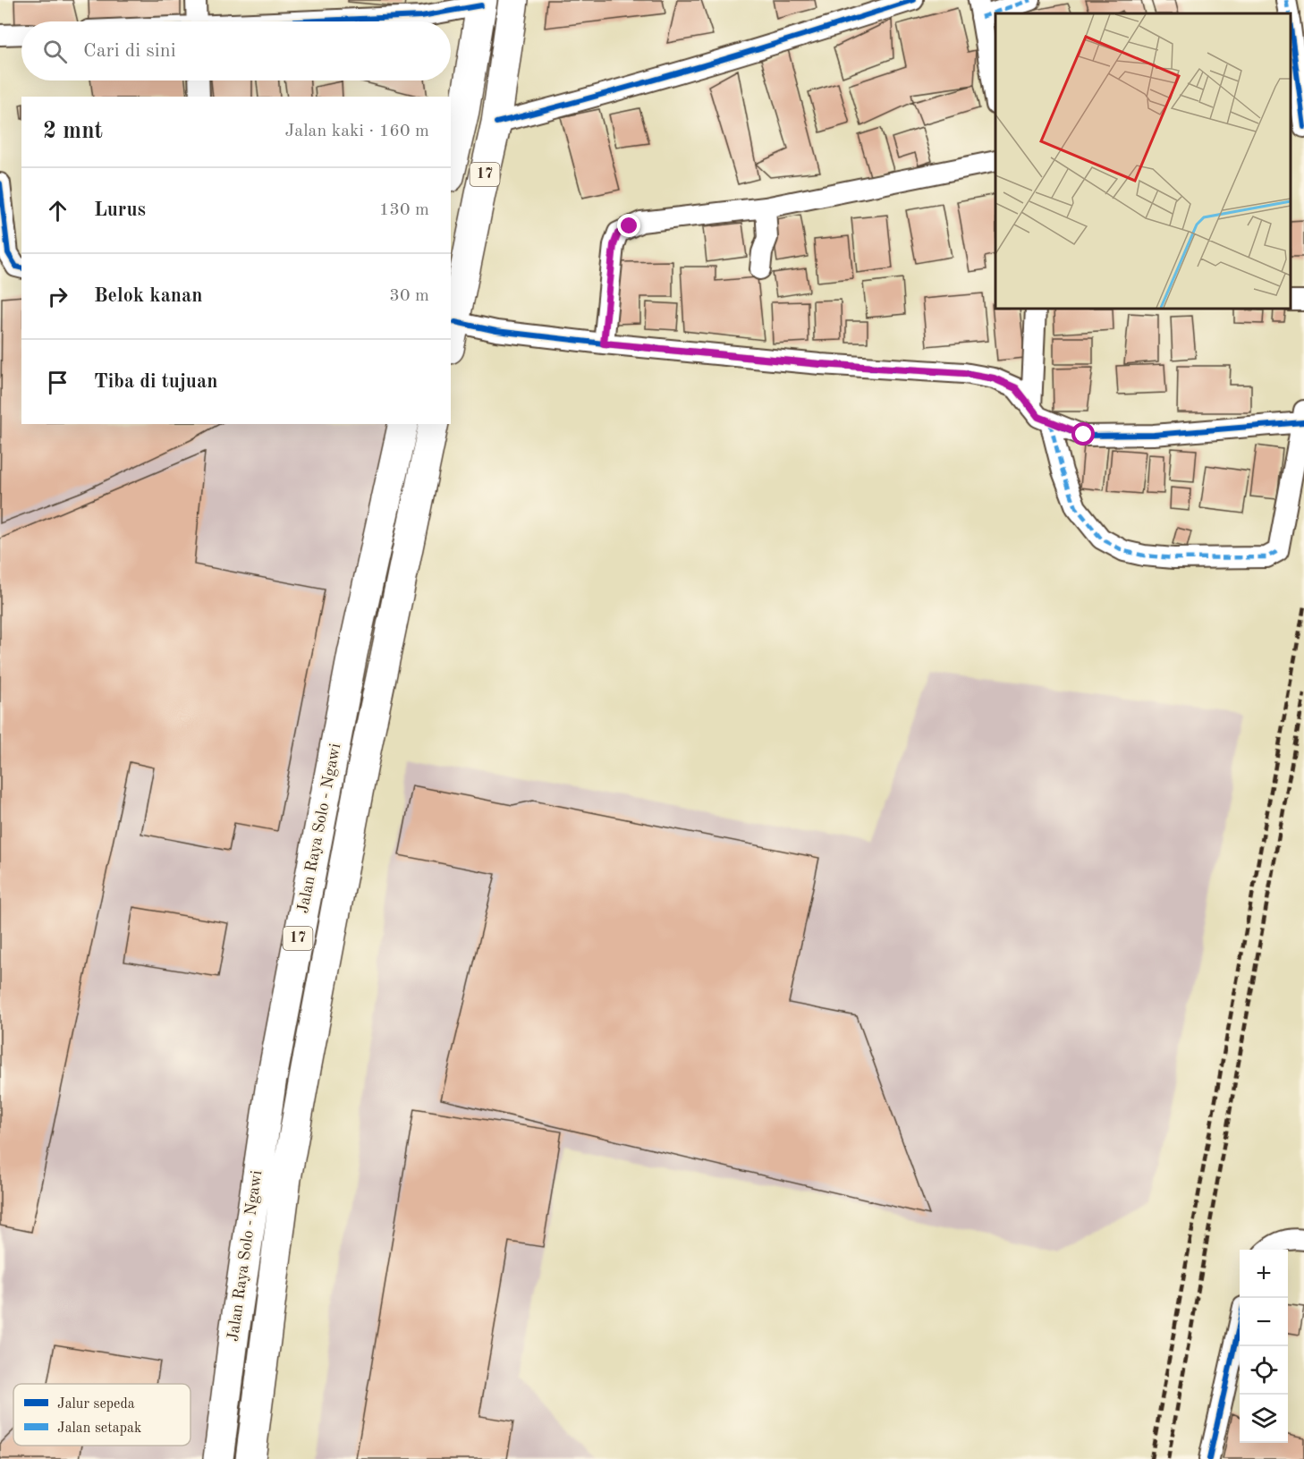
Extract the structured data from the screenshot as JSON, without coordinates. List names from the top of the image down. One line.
{"streets":{"highway":["17","Jalan Raya Solo - Ngawi"]},"legend":["Jalur sepeda","Jalan setapak"],"page":{"search":"Cari di sini","heading":["2 mnt","Jalan kaki · 160 m"],"list":[["Lurus","130 m"],["Belok kanan","30 m"],"Tiba di tujuan"],"map_buttons":["+","−"]}}
